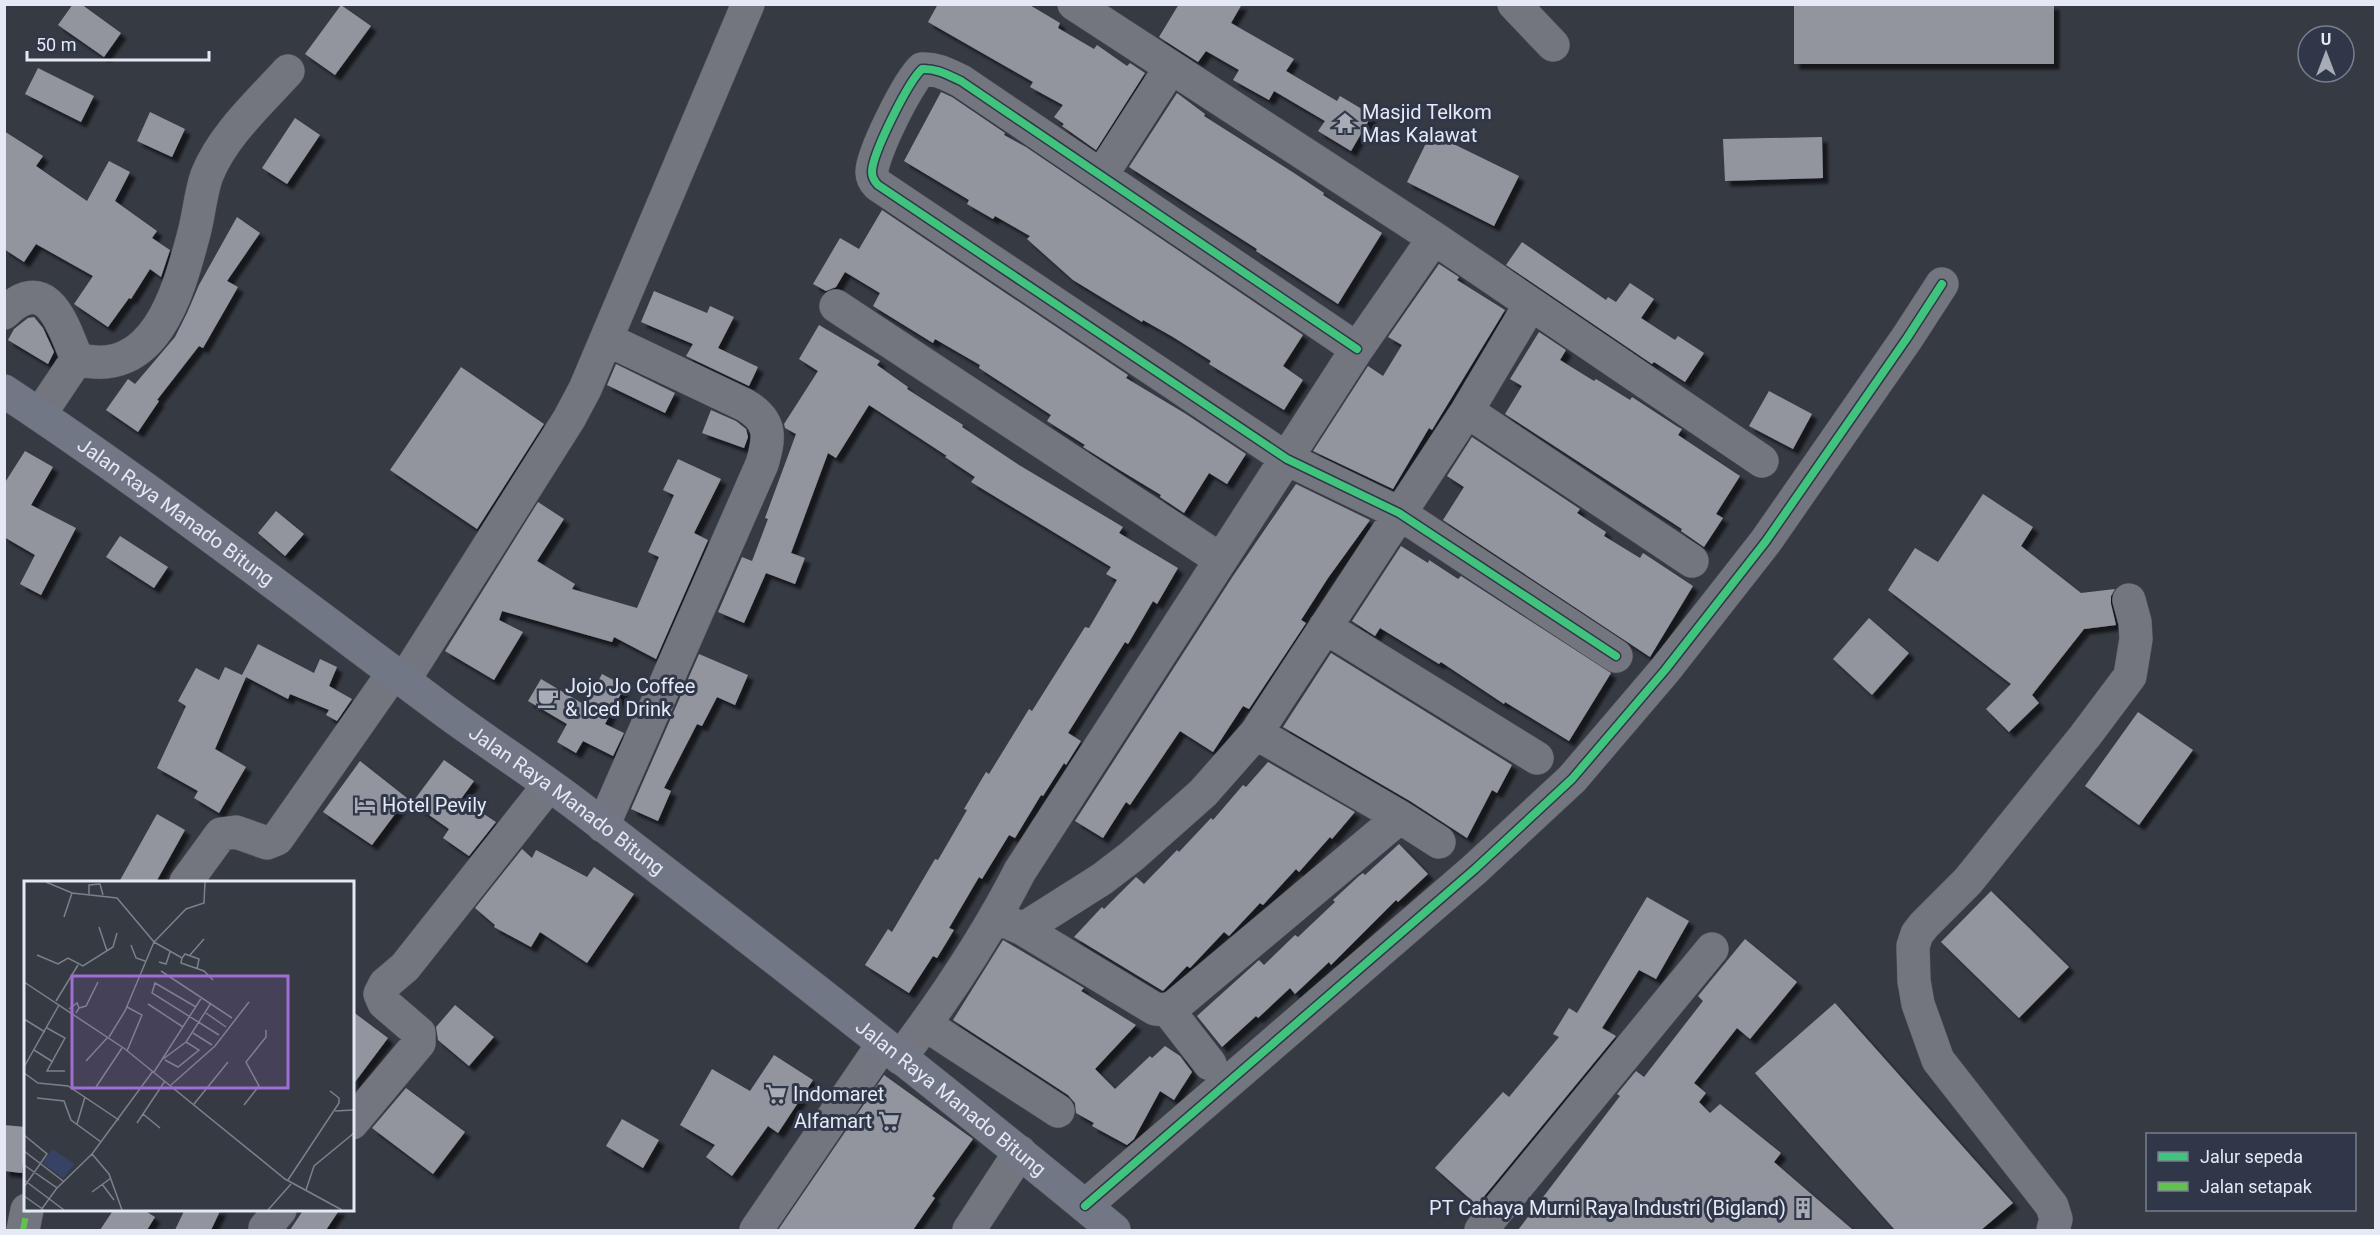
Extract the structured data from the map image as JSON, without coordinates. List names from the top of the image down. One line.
{"streets":{"highway":["Jalan Raya Manado Bitung"]},"places":{"temple":["Masjid Telkom Mas Kalawat"],"cafe":["Jojo Jo Coffee & Iced Drink"],"hotel":["Hotel Pevily"],"supermarket":["Indomaret","Alfamart"],"building":["PT Cahaya Murni Raya Industri (Bigland)"]},"legend":["Jalur sepeda","Jalan setapak"],"scale_bar":"50 m","north":"top"}
